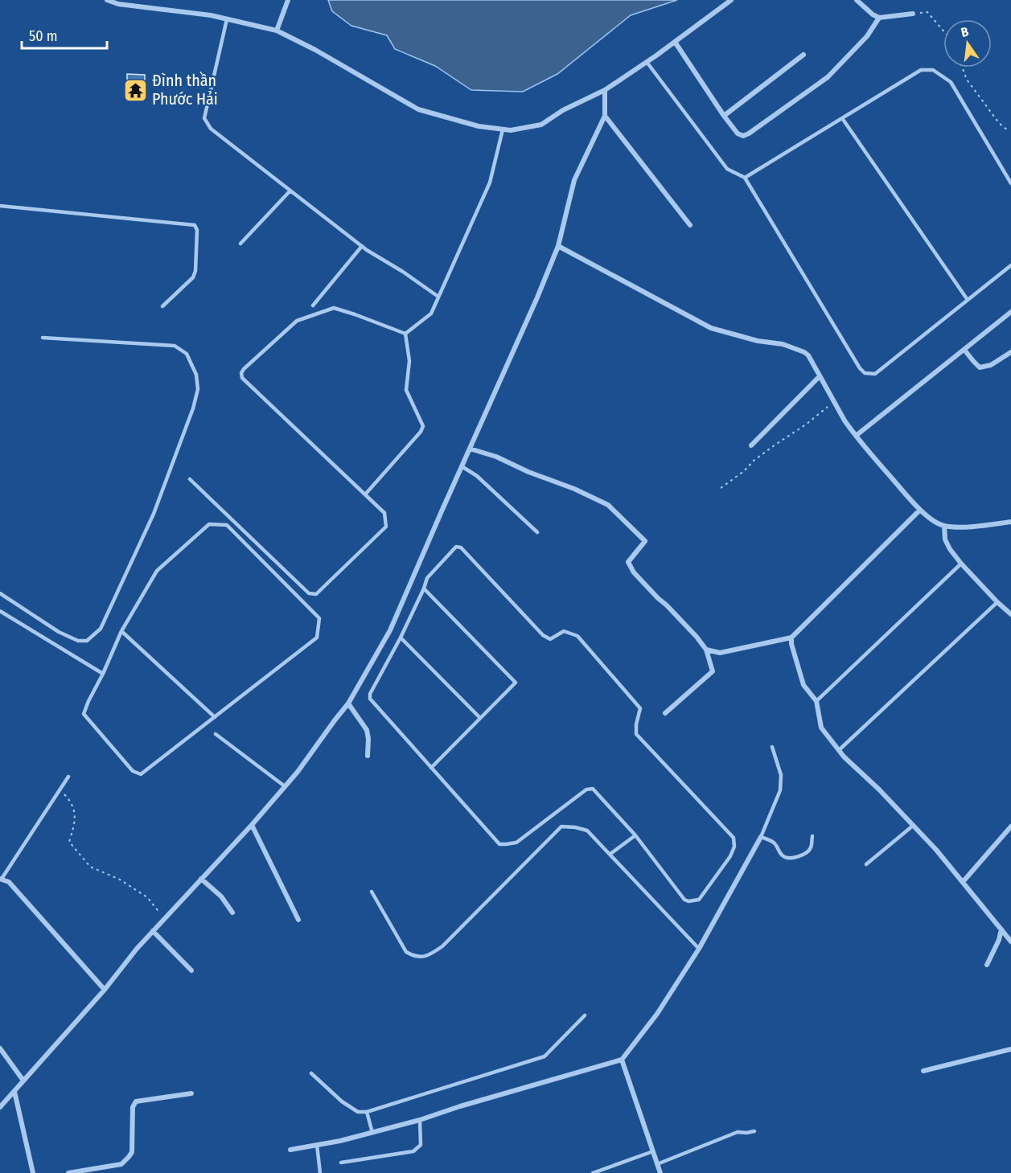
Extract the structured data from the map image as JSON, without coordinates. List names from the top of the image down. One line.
{"places":{"temple":["Đình thần Phước Hải"]},"scale_bar":"50 m","north":"top"}
